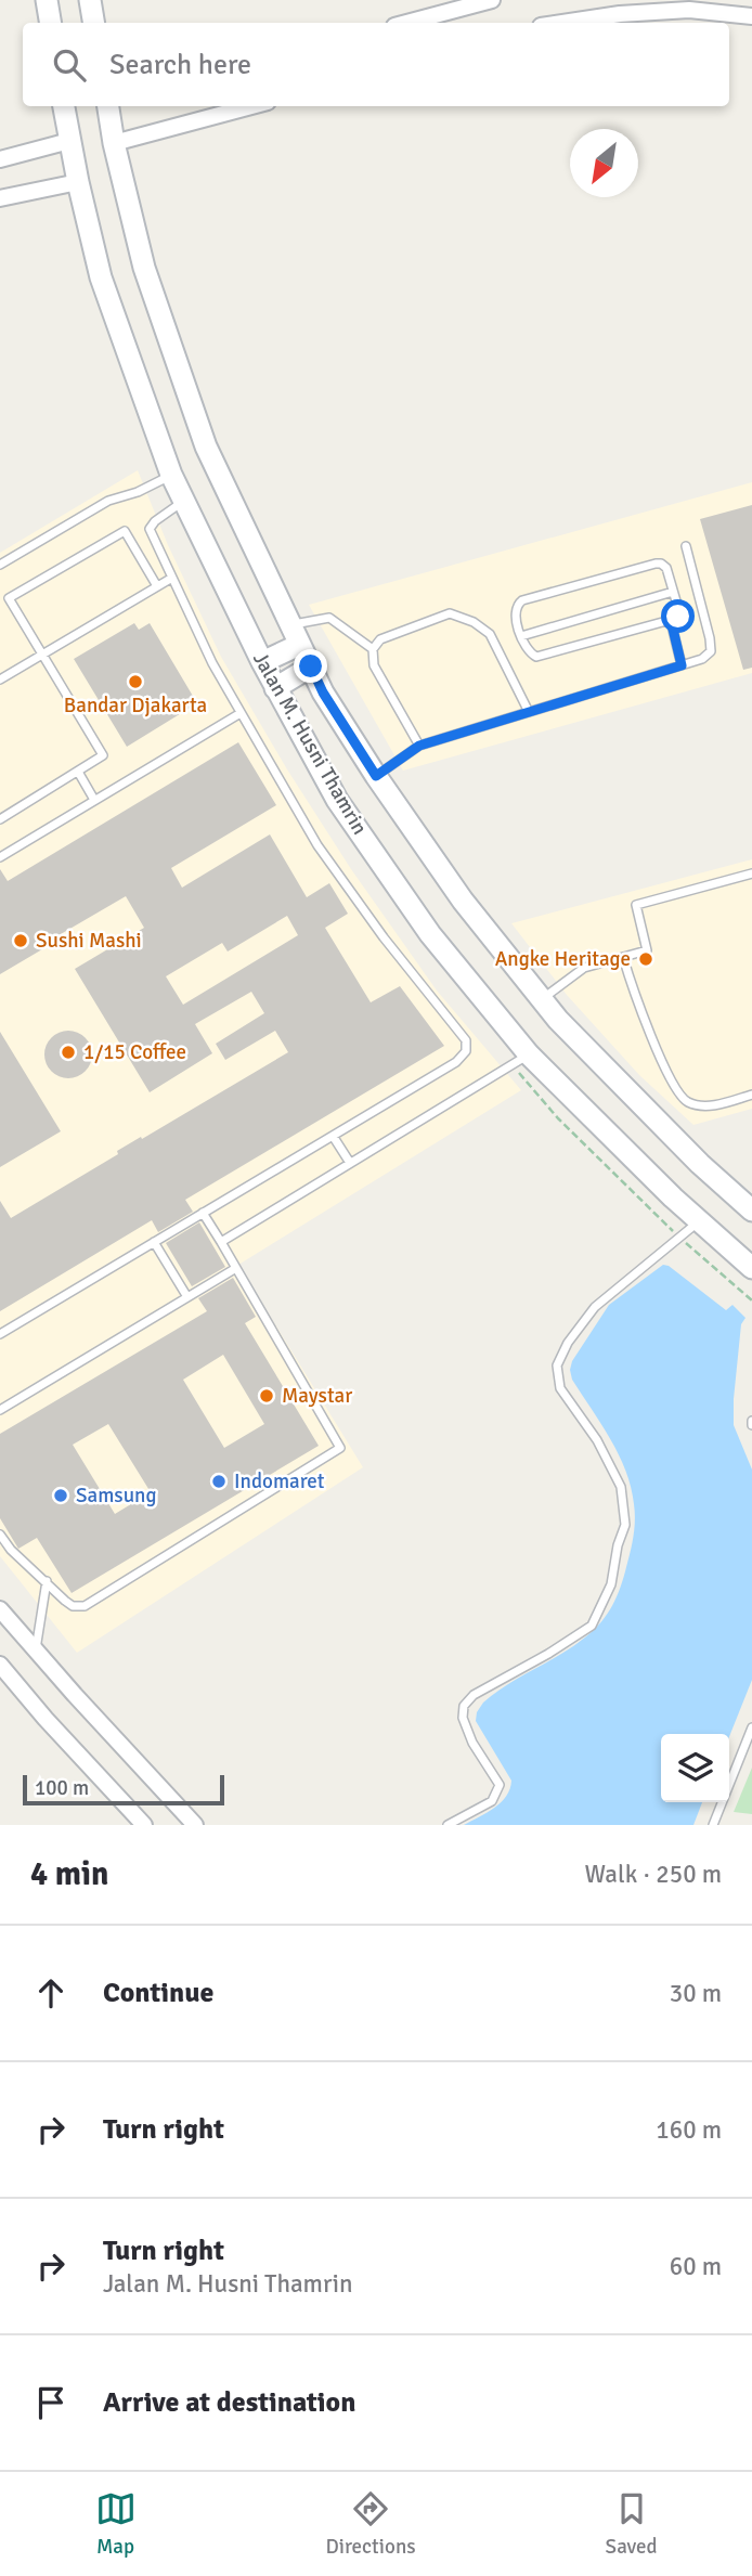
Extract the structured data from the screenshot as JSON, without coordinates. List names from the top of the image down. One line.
{"streets":{"main road":["Jalan M. Husni Thamrin"]},"places":["Bandar Djakarta","Sushi Mashi","Angke Heritage","1/15 Coffee","Maystar","Indomaret","Samsung"],"scale_bar":"100 m","north":"bottom left","page":{"search":"Search here","scale":"100 m","heading":["4 min","Walk · 250 m"],"list":[["Continue","30 m"],["Turn right","160 m"],["Turn right","Jalan M. Husni Thamrin","60 m"],"Arrive at destination"],"nav":["Map","Directions","Saved"]}}
